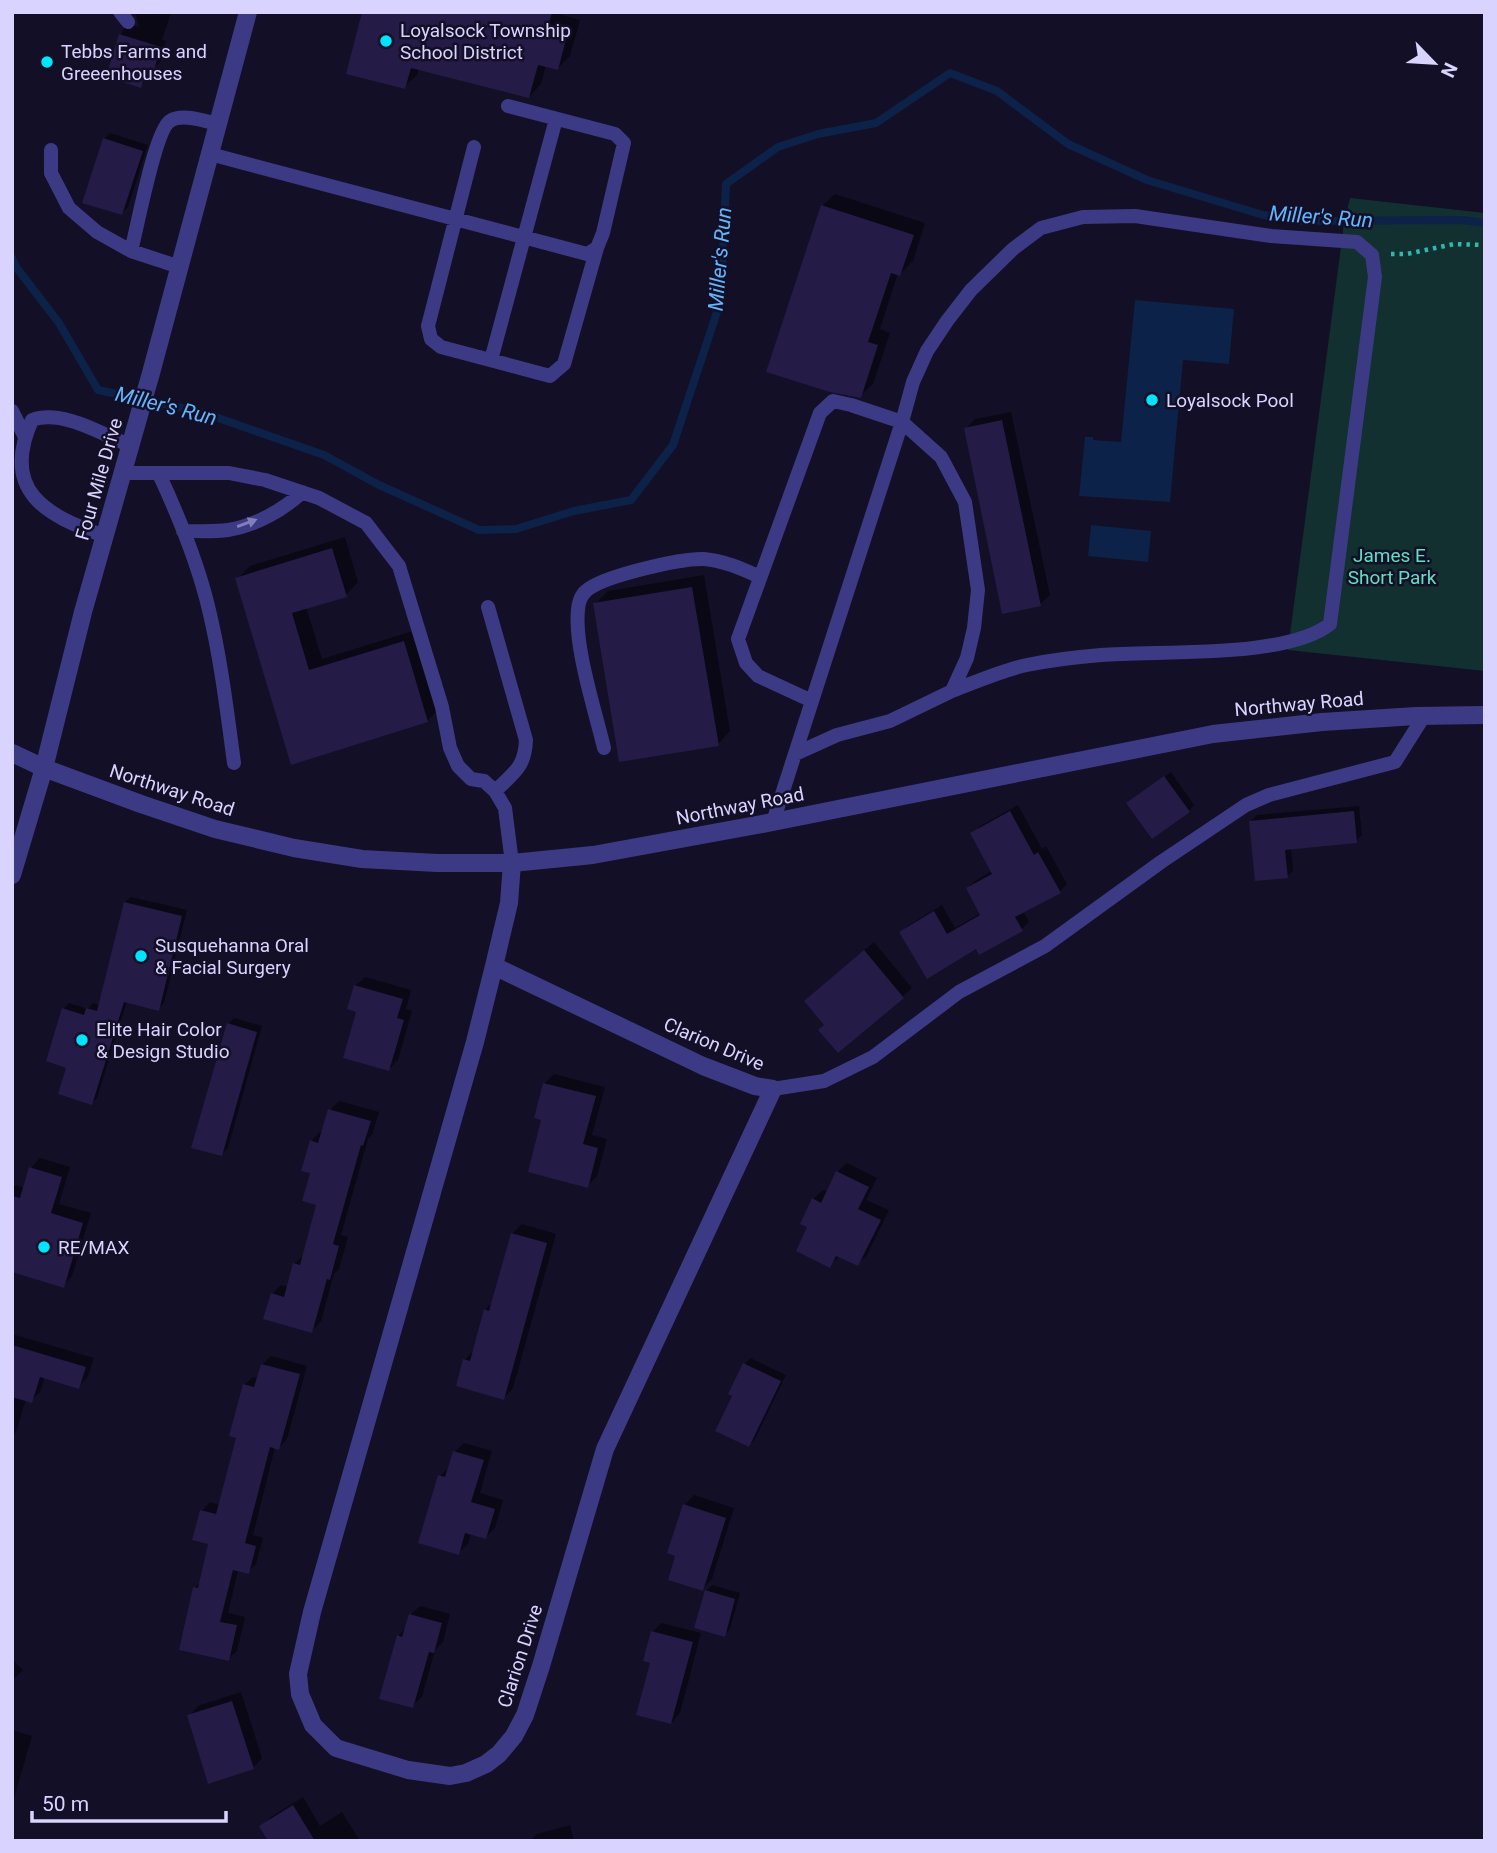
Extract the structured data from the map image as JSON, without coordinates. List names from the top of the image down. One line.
{"streets":{"street":["Four Mile Drive","Northway Road","Clarion Drive"]},"crossings":[["Four Mile Drive","Northway Road"],["Northway Road","Clarion Drive"]],"water":["Miller's Run"],"parks":["James E. Short Park"],"places":["Loyalsock Township School District","Tebbs Farms and Greeenhouses","Loyalsock Pool","Susquehanna Oral & Facial Surgery","Elite Hair Color & Design Studio","RE/MAX"],"scale_bar":"50 m","north":"bottom right"}
